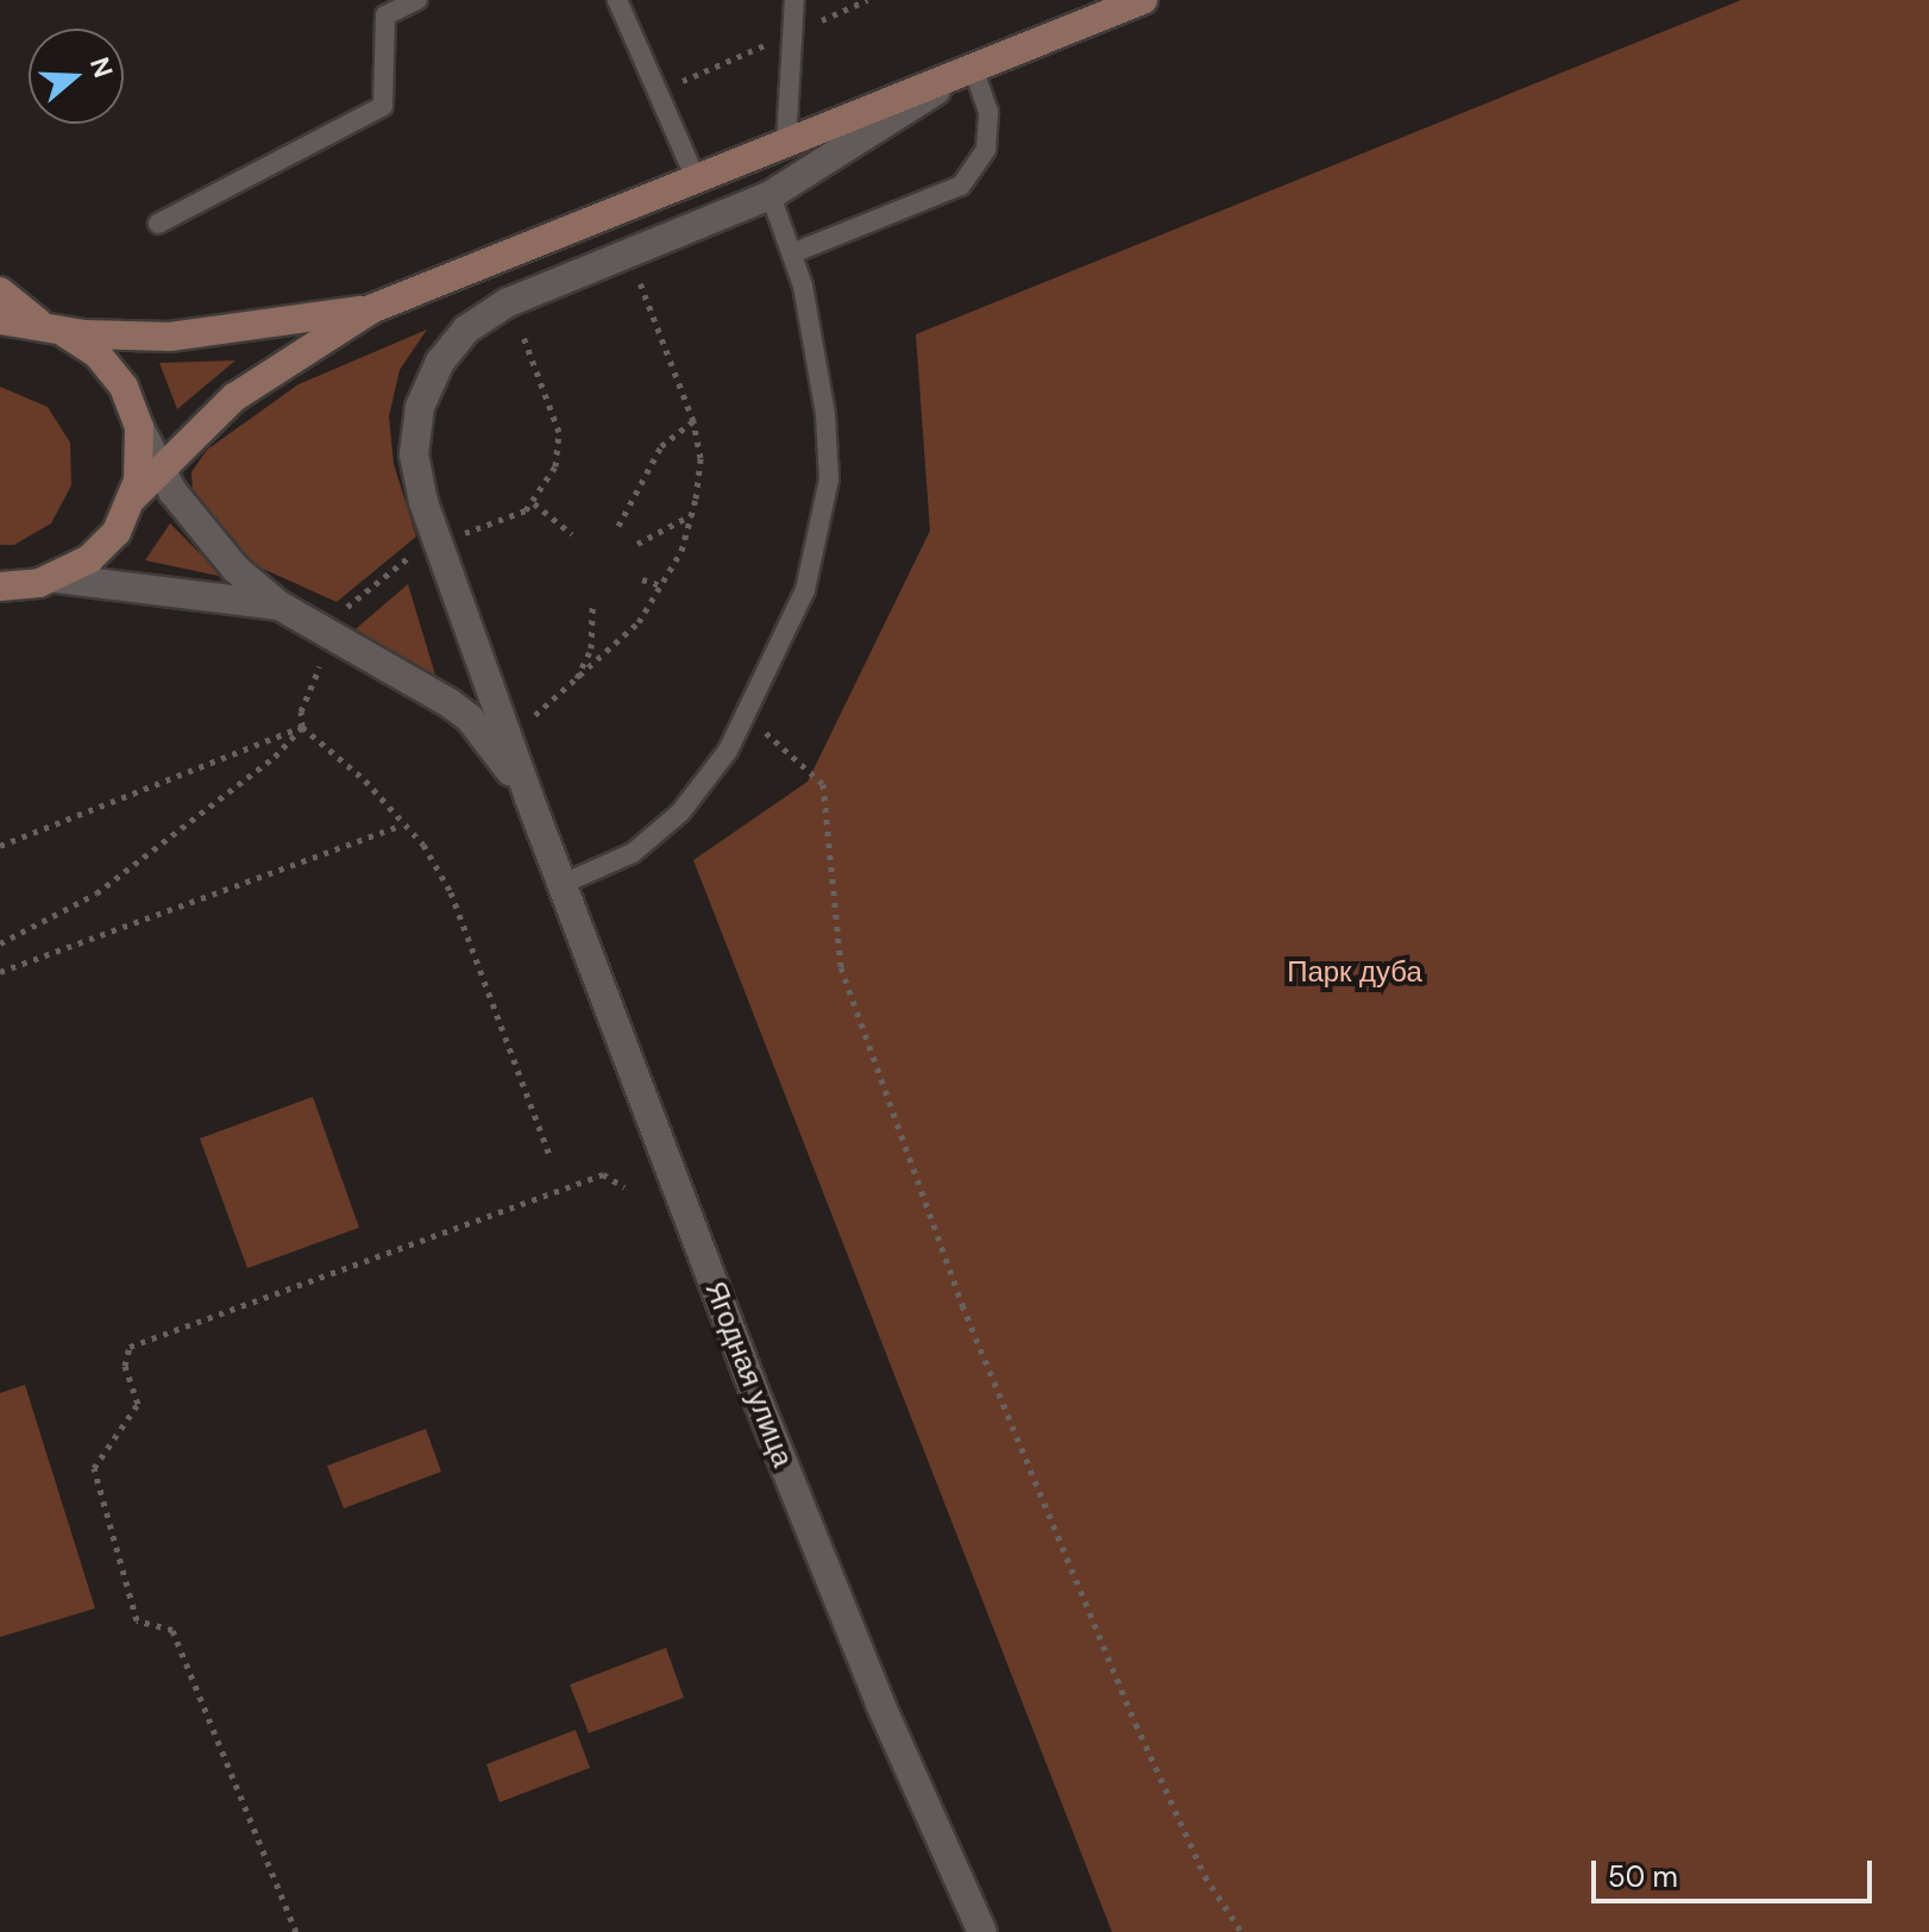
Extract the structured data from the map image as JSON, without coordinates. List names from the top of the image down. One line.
{"streets":{"street":["Ягодная улица"]},"parks":["Парк дуба"],"scale_bar":"50 m","north":"right"}
